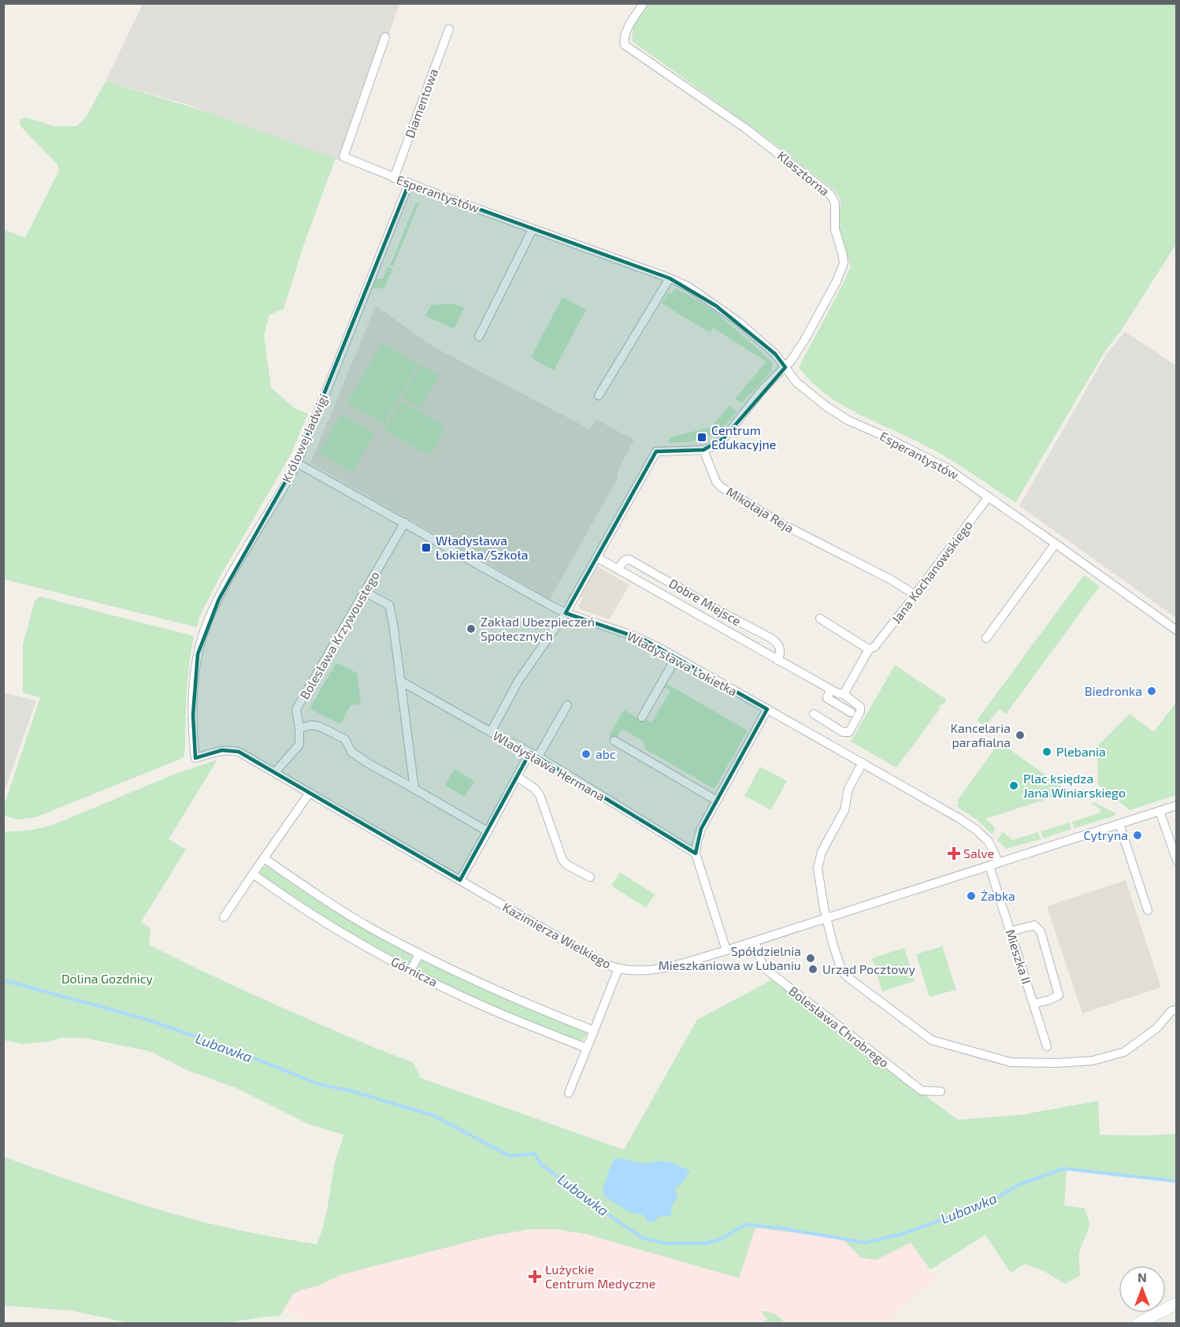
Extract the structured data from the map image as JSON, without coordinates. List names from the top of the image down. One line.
{"streets":{"street":["Diamentowa","Klasztorna","Esperantystów","Królowej Jadwigi","Mikołaja Reja","Jana Kochanowskiego","Dobre Miejsce","Bolesława Krzywoustego","Władysława Łokietka","Władysława Hermana","Kazimierza Wielkiego","Mieszka II","Górnicza","Bolesława Chrobrego"]},"crossings":[["Diamentowa","Esperantystów"],["Klasztorna","Esperantystów"],["Esperantystów","Królowej Jadwigi"],["Esperantystów","Jana Kochanowskiego"],["Królowej Jadwigi","Władysława Łokietka"],["Królowej Jadwigi","Kazimierza Wielkiego"],["Mikołaja Reja","Jana Kochanowskiego"],["Bolesława Krzywoustego","Władysława Łokietka"],["Bolesława Krzywoustego","Kazimierza Wielkiego"],["Władysława Łokietka","Kazimierza Wielkiego"],["Kazimierza Wielkiego","Mieszka II"],["Kazimierza Wielkiego","Bolesława Chrobrego"]],"water":["Lubawka"],"parks":["Dolina Gozdnicy"],"places":{"transit":["Centrum Edukacyjne","Władysława Łokietka/Szkoła"],"other":["Zakład Ubezpieczeń Społecznych","Biedronka","Kancelaria parafialna","Plebania","abc","Plac księdza Jana Winiarskiego","Cytryna","Żabka","Spółdzielnia Mieszkaniowa w Lubaniu","Urząd Pocztowy"],"health":["Salve","Łużyckie Centrum Medyczne"]},"north":"top"}
